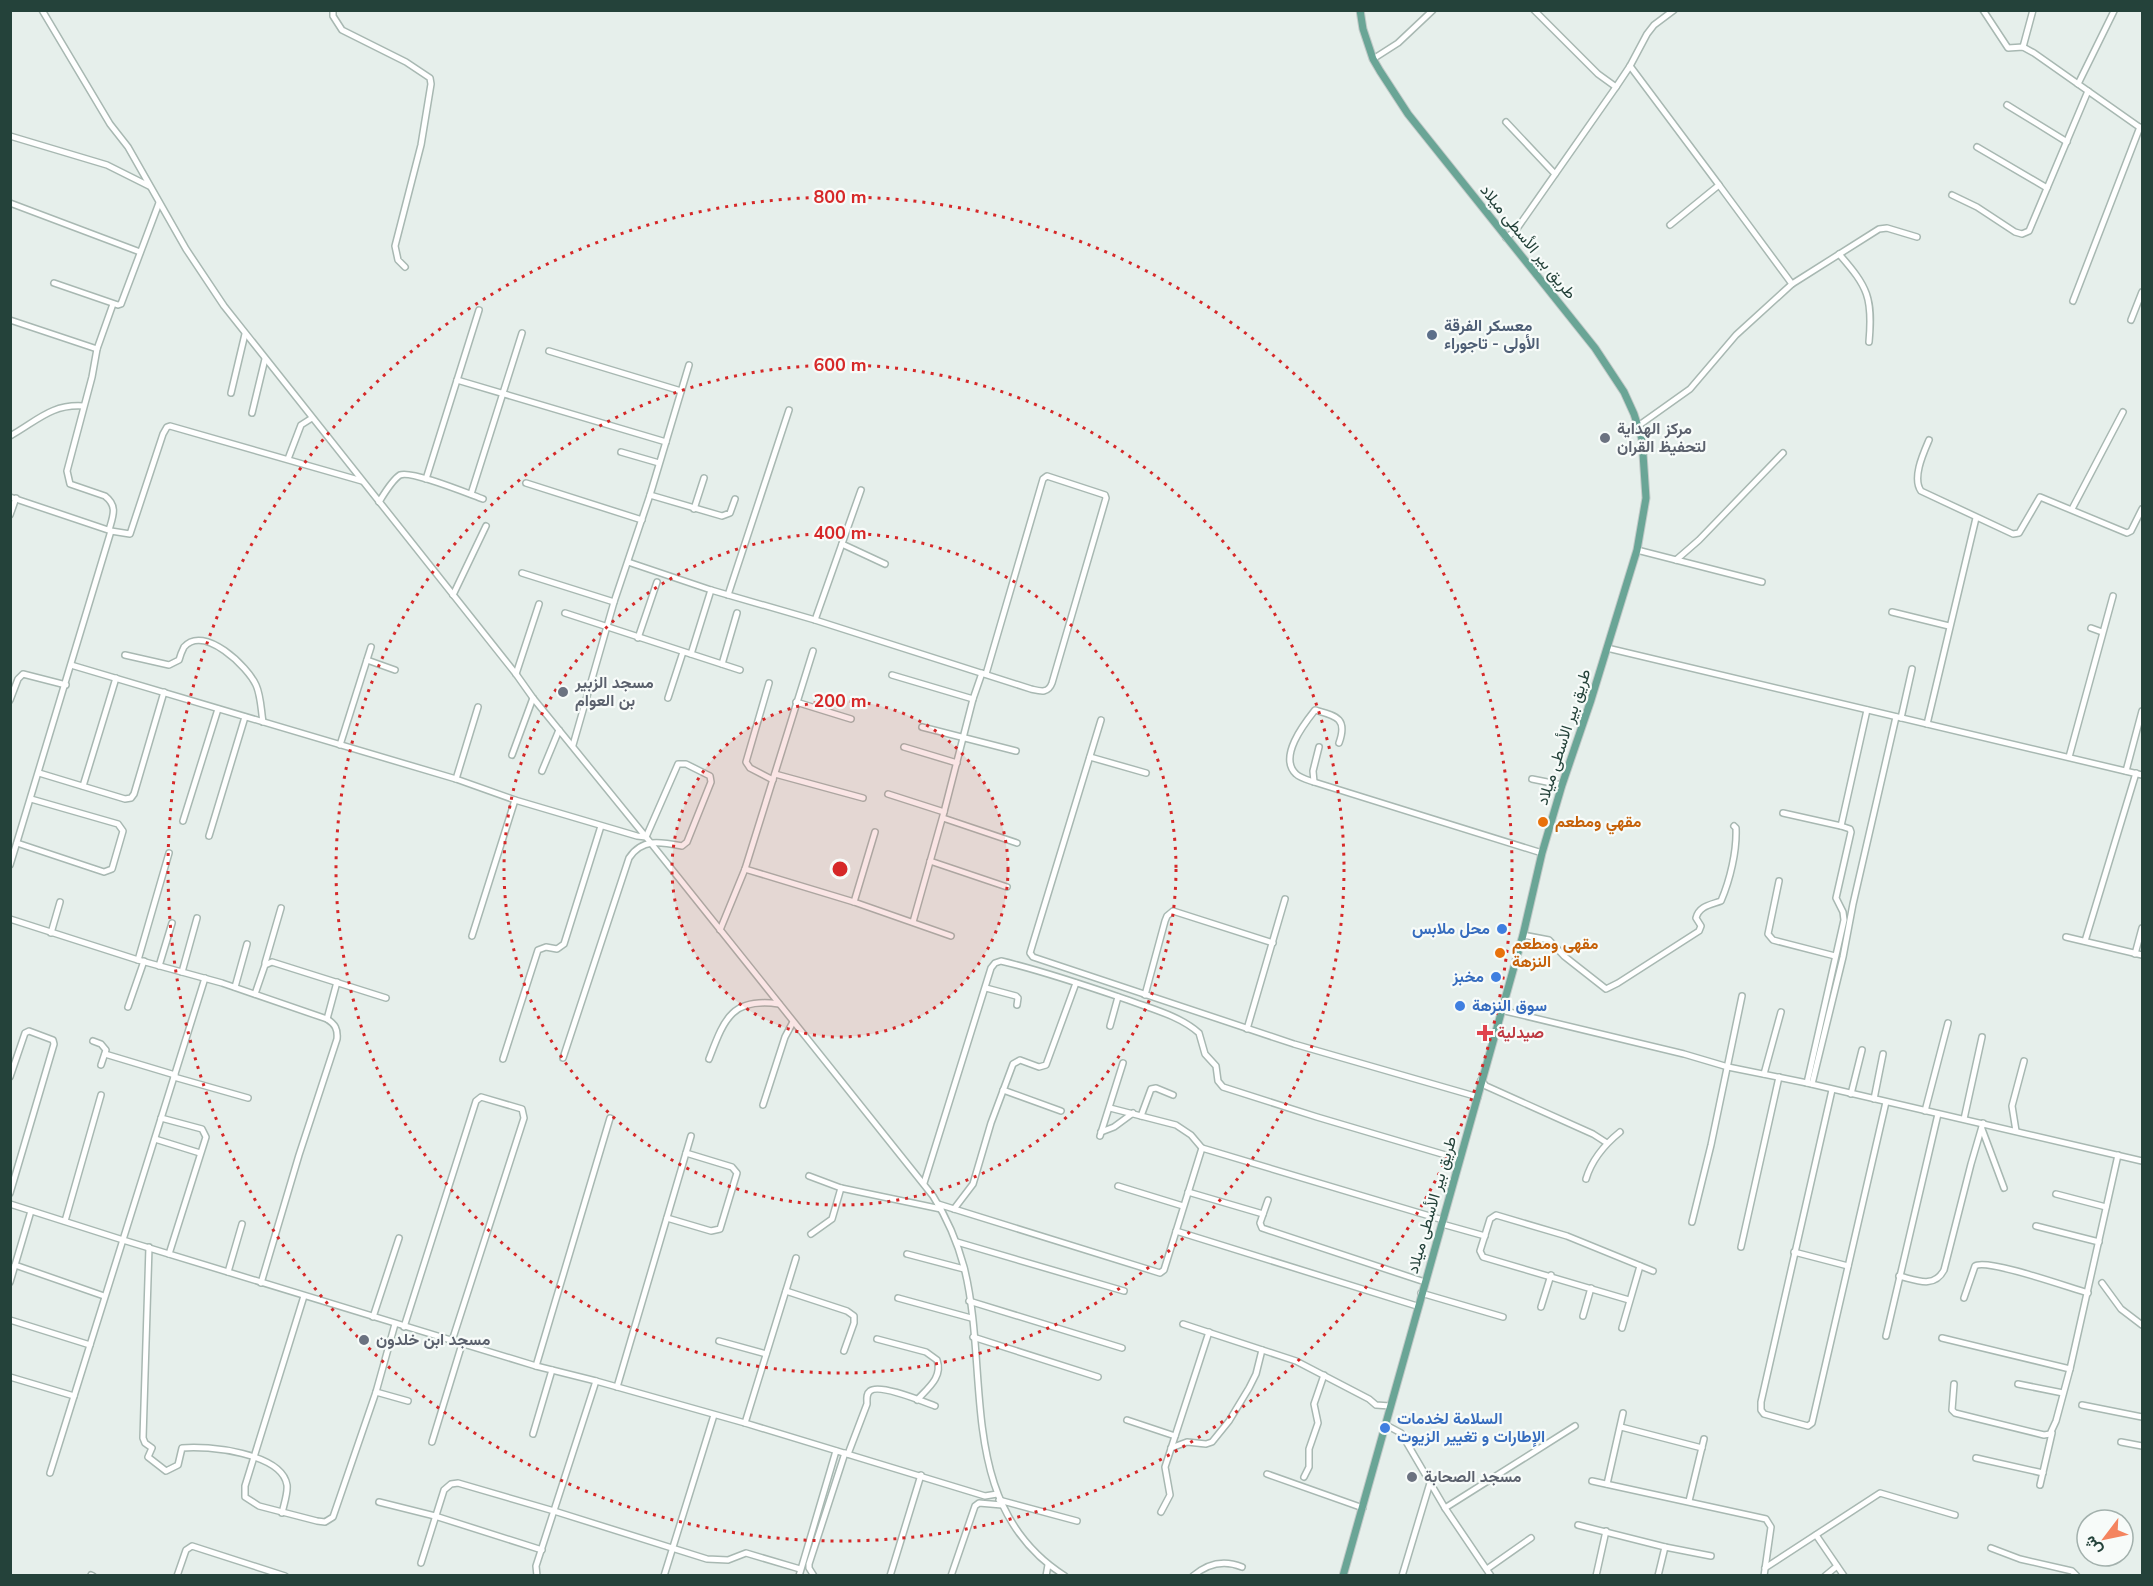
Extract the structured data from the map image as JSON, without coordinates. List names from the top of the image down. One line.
{"streets":{"main road":["طريق بير الأسطى ميلاد"]},"places":{"other":["معسكر الفرقة الأولى - تاجوراء","مركز الهداية لتحفيظ القران","مسجد الزبير بن العوام","مقهي ومطعم","محل ملابس","مقهى ومطعم النزهة","مخبز","سوق النزهة","مسجد ابن خلدون","السلامة لخدمات الإطارات و تغيير الزيوت","مسجد الصحابة"],"health":["صيدلية"]},"north":"bottom left","rings":["800 m","600 m","400 m","200 m"]}
